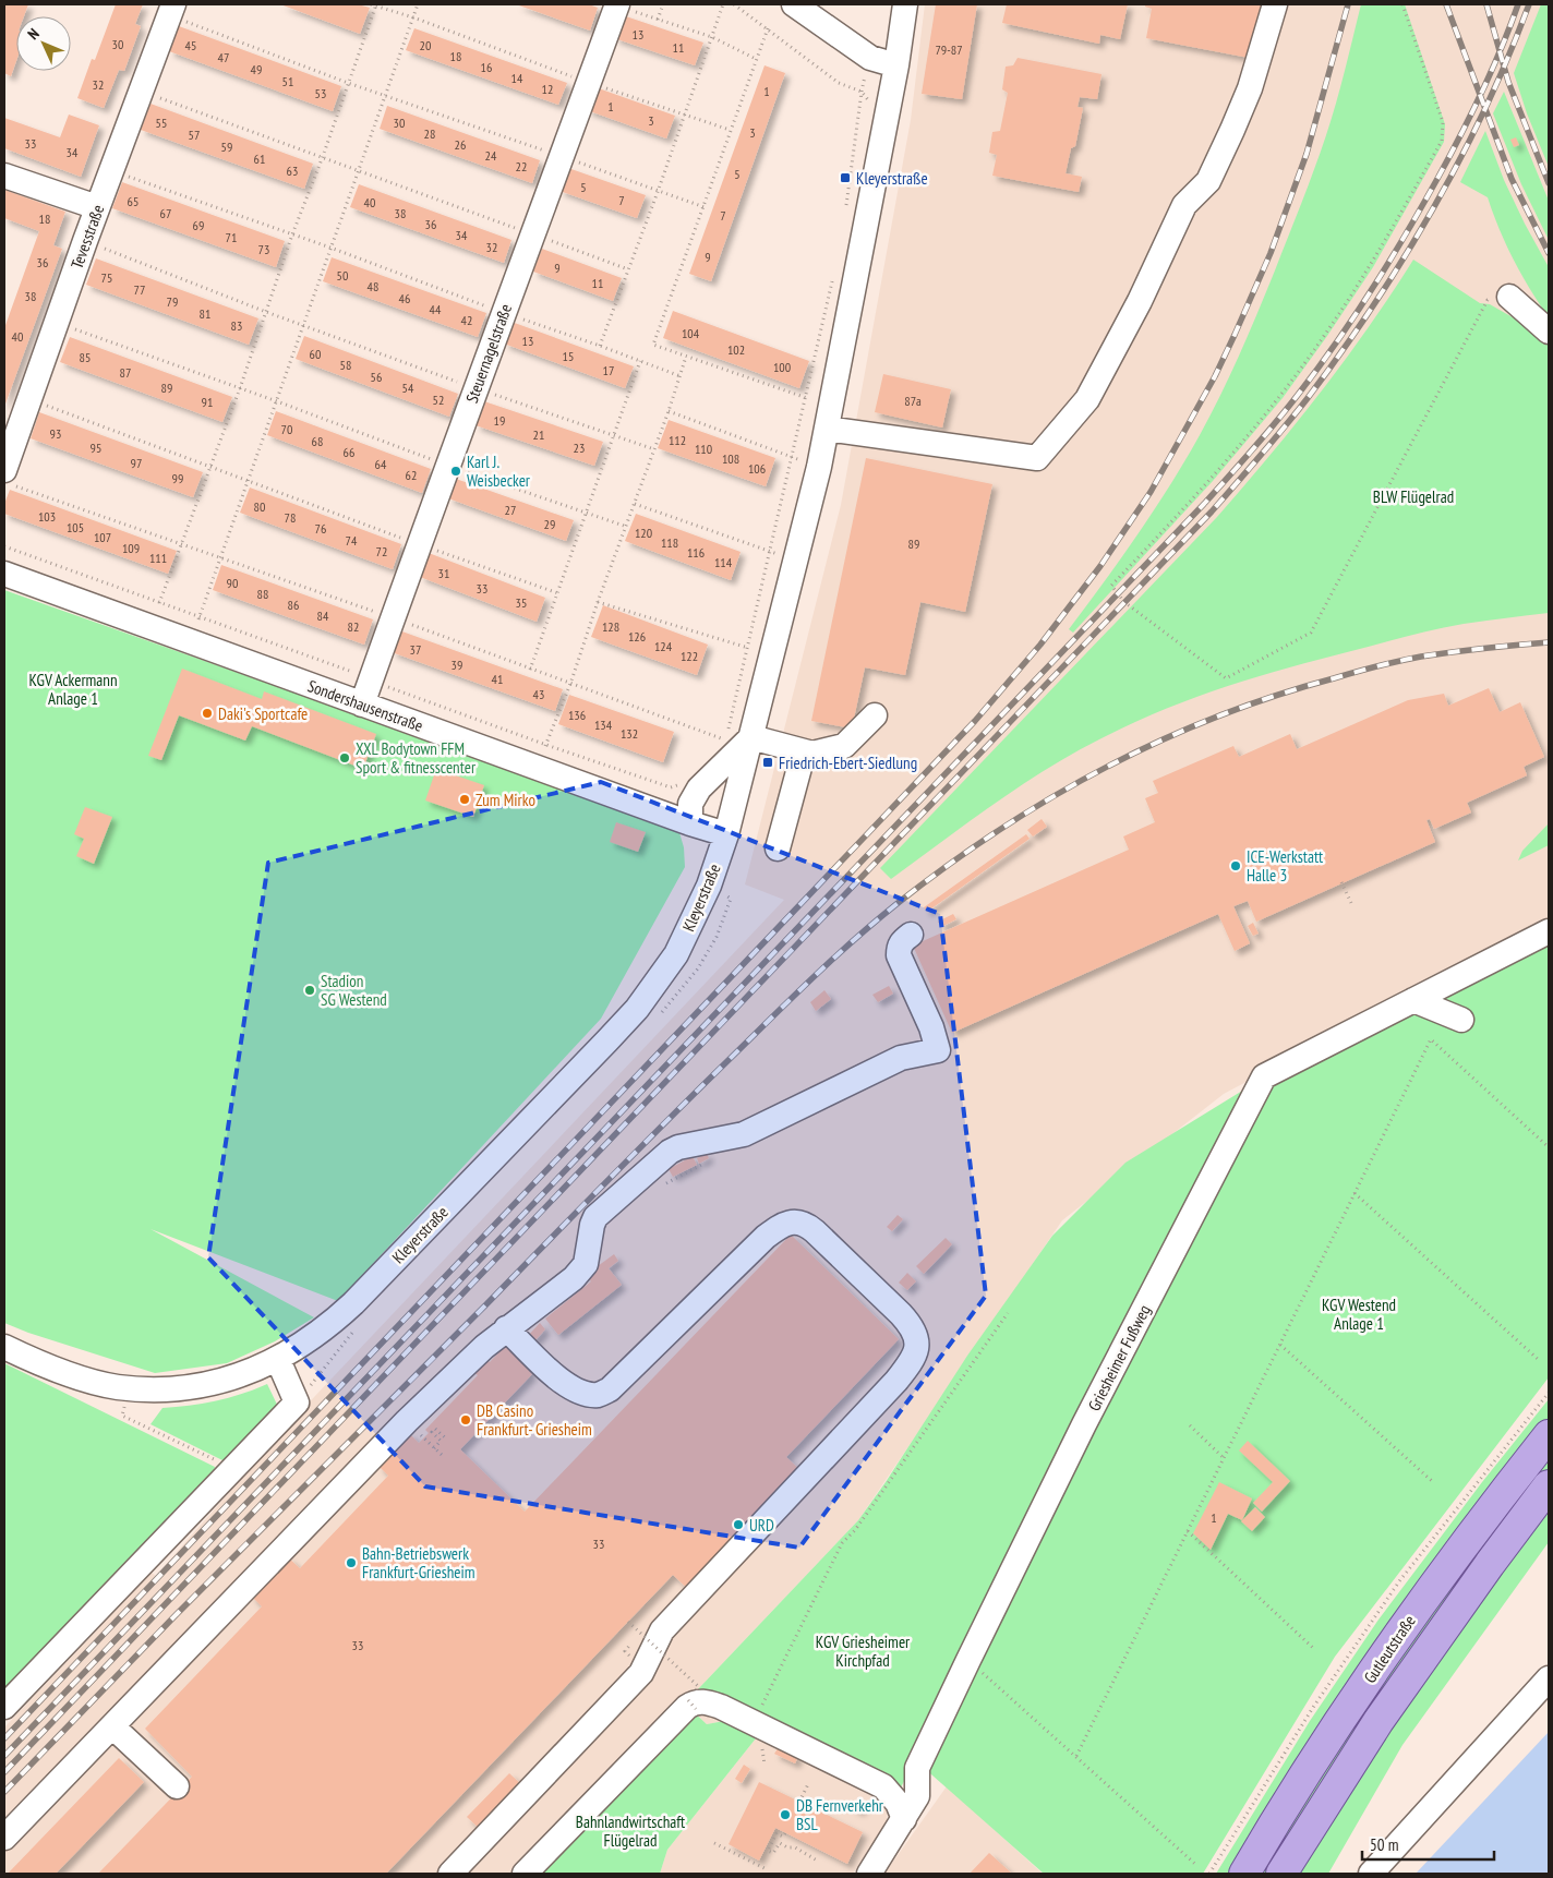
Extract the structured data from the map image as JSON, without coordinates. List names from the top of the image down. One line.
{"streets":{"main road":["Gutleutstraße"],"street":["Tevesstraße","Steuernagelstraße","Sondershausenstraße","Kleyerstraße","Griesheimer Fußweg"]},"crossings":[["Steuernagelstraße","Sondershausenstraße"],["Sondershausenstraße","Kleyerstraße"]],"parks":["BLW Flügelrad","KGV Ackermann Anlage 1","KGV Westend Anlage 1","KGV Griesheimer Kirchpfad","Bahnlandwirtschaft Flügelrad"],"places":{"transit":["Kleyerstraße","Friedrich-Ebert-Siedlung"],"other":["Karl J. Weisbecker","Daki's Sportcafe","XXL Bodytown FFM Sport & fitnesscenter","Zum Mirko","ICE-Werkstatt Halle 3","Stadion SG Westend","DB Casino Frankfurt- Griesheim","URD","Bahn-Betriebswerk Frankfurt-Griesheim","DB Fernverkehr BSL"]},"house_numbers":["13","30","45","20","11","79-87","18","47","16","49","14","51","32","12","1","53","1","3","55","30","3","28","57","33","26","59","34","24","61","22","63","5","5","7","65","40","67","38","7","18","36","69","34","71","32","73","9","36","9","50","75","11","48","77","38","46","79","44","81","42","83","104","40","13","102","60","15","85","58","100","17","87","56","89","54","52","87a","91","19","70","93","21","112","68","95","23","110","66","108","97","64","106","62","99","80","27","103","78","29","105","76","120","107","74","118","89","109","72","116","111","114","31","90","33","88","35","86","84","82","128","126","124","37","122","39","41","43","136","134","132","1","33","33"],"scale_bar":"50 m","north":"top left"}
